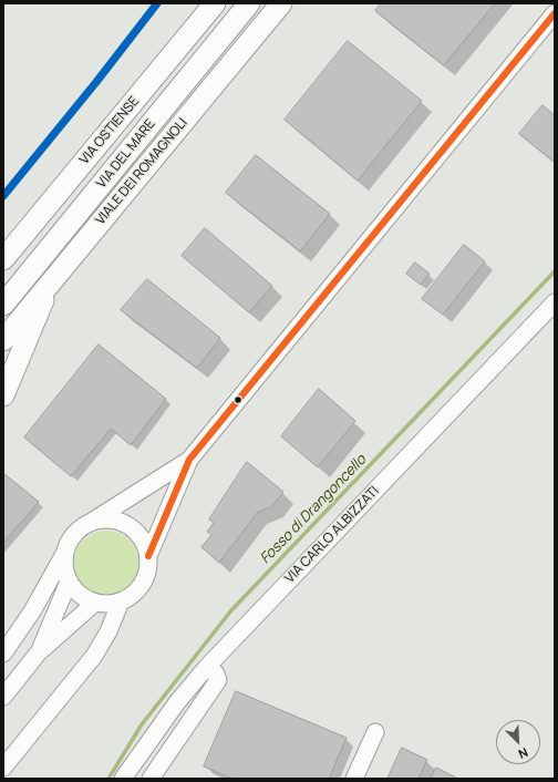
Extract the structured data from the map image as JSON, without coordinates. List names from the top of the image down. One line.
{"streets":{"main road":["VIA OSTIENSE","VIA DEL MARE","VIALE DEI ROMAGNOLI"],"street":["VIA CARLO ALBIZZATI"]},"water":["Fosso di Drangoncello"],"north":"bottom right"}
